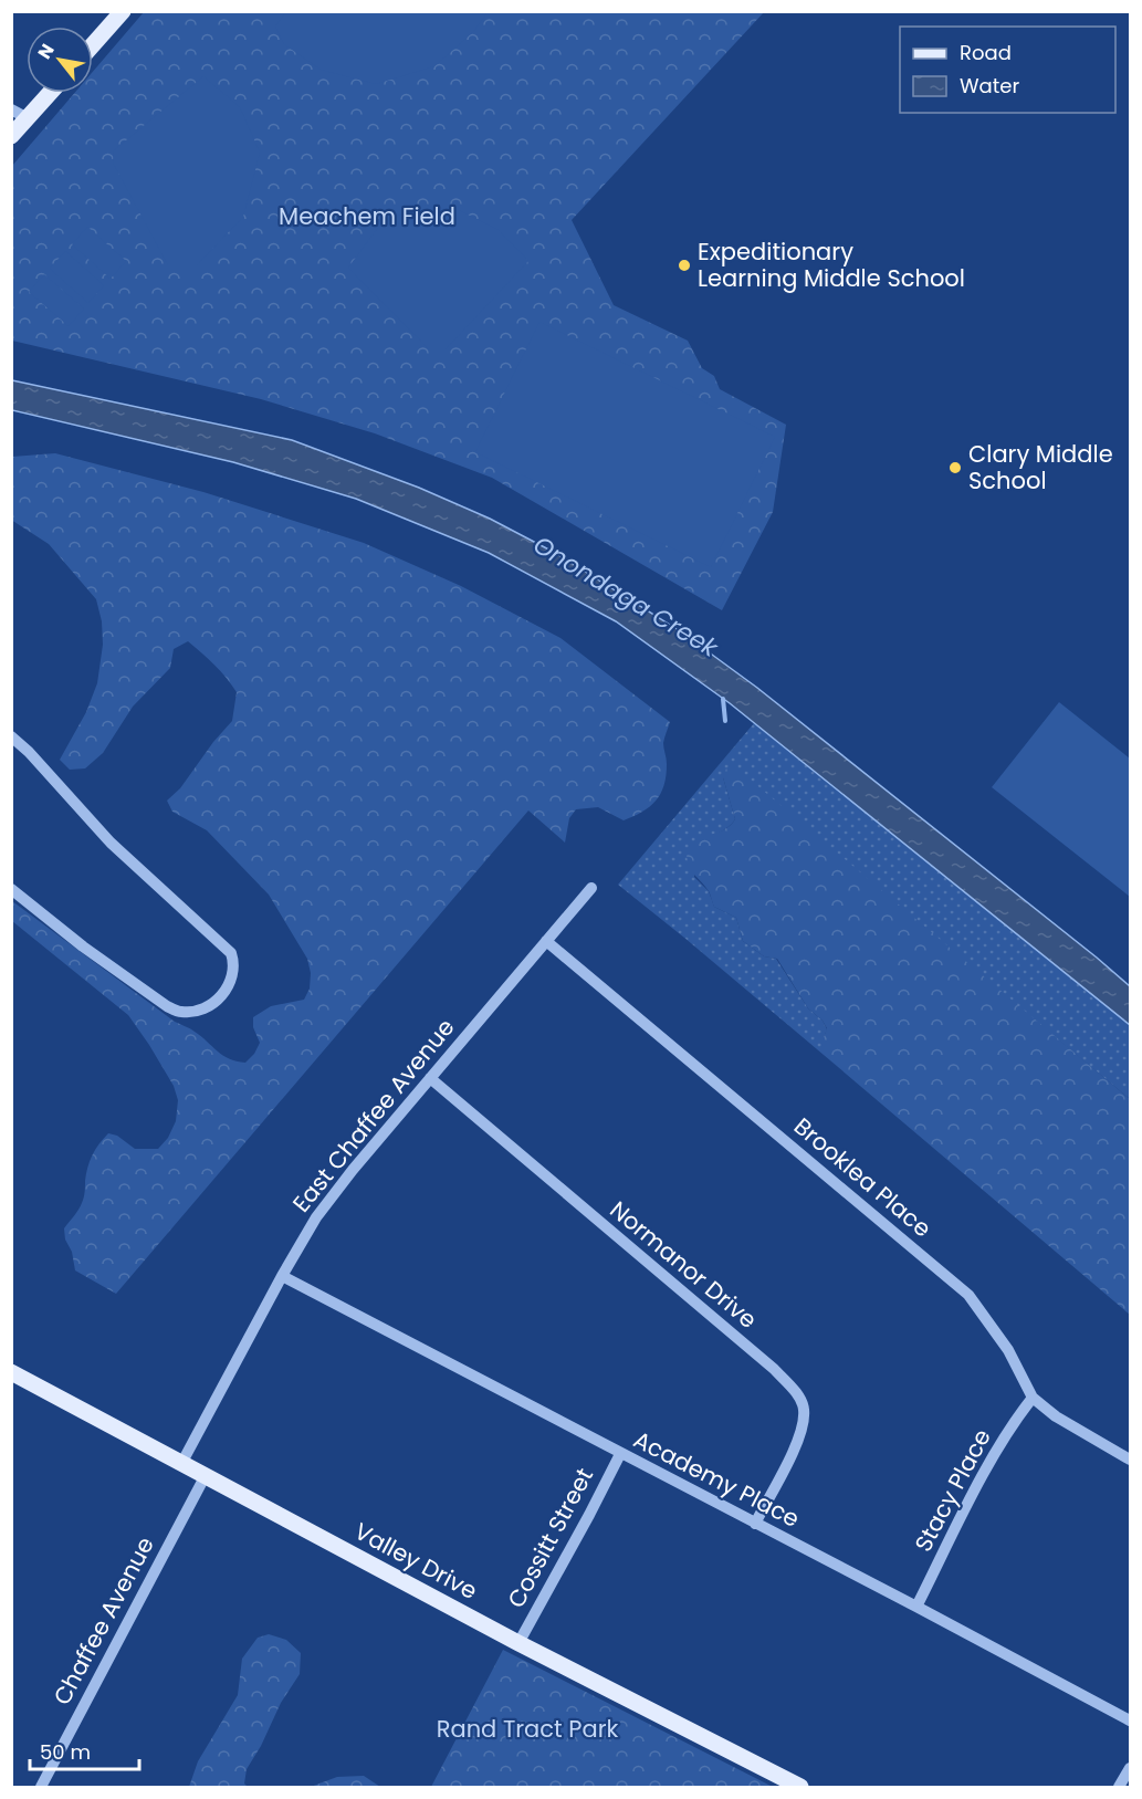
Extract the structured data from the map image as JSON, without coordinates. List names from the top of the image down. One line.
{"streets":{"main road":["Valley Drive"],"street":["East Chaffee Avenue","Brooklea Place","Normanor Drive","Academy Place","Stacy Place","Cossitt Street","Chaffee Avenue"]},"crossings":[["East Chaffee Avenue","Brooklea Place"],["East Chaffee Avenue","Normanor Drive"],["East Chaffee Avenue","Academy Place"],["East Chaffee Avenue","Valley Drive"],["Brooklea Place","Stacy Place"],["Normanor Drive","Academy Place"],["Academy Place","Stacy Place"],["Academy Place","Cossitt Street"],["Cossitt Street","Valley Drive"],["Valley Drive","Chaffee Avenue"]],"water":["Onondaga Creek"],"parks":["Meachem Field","Rand Tract Park"],"places":["Expeditionary Learning Middle School","Clary Middle School"],"legend":["Road","Water"],"scale_bar":"50 m","north":"top left"}
